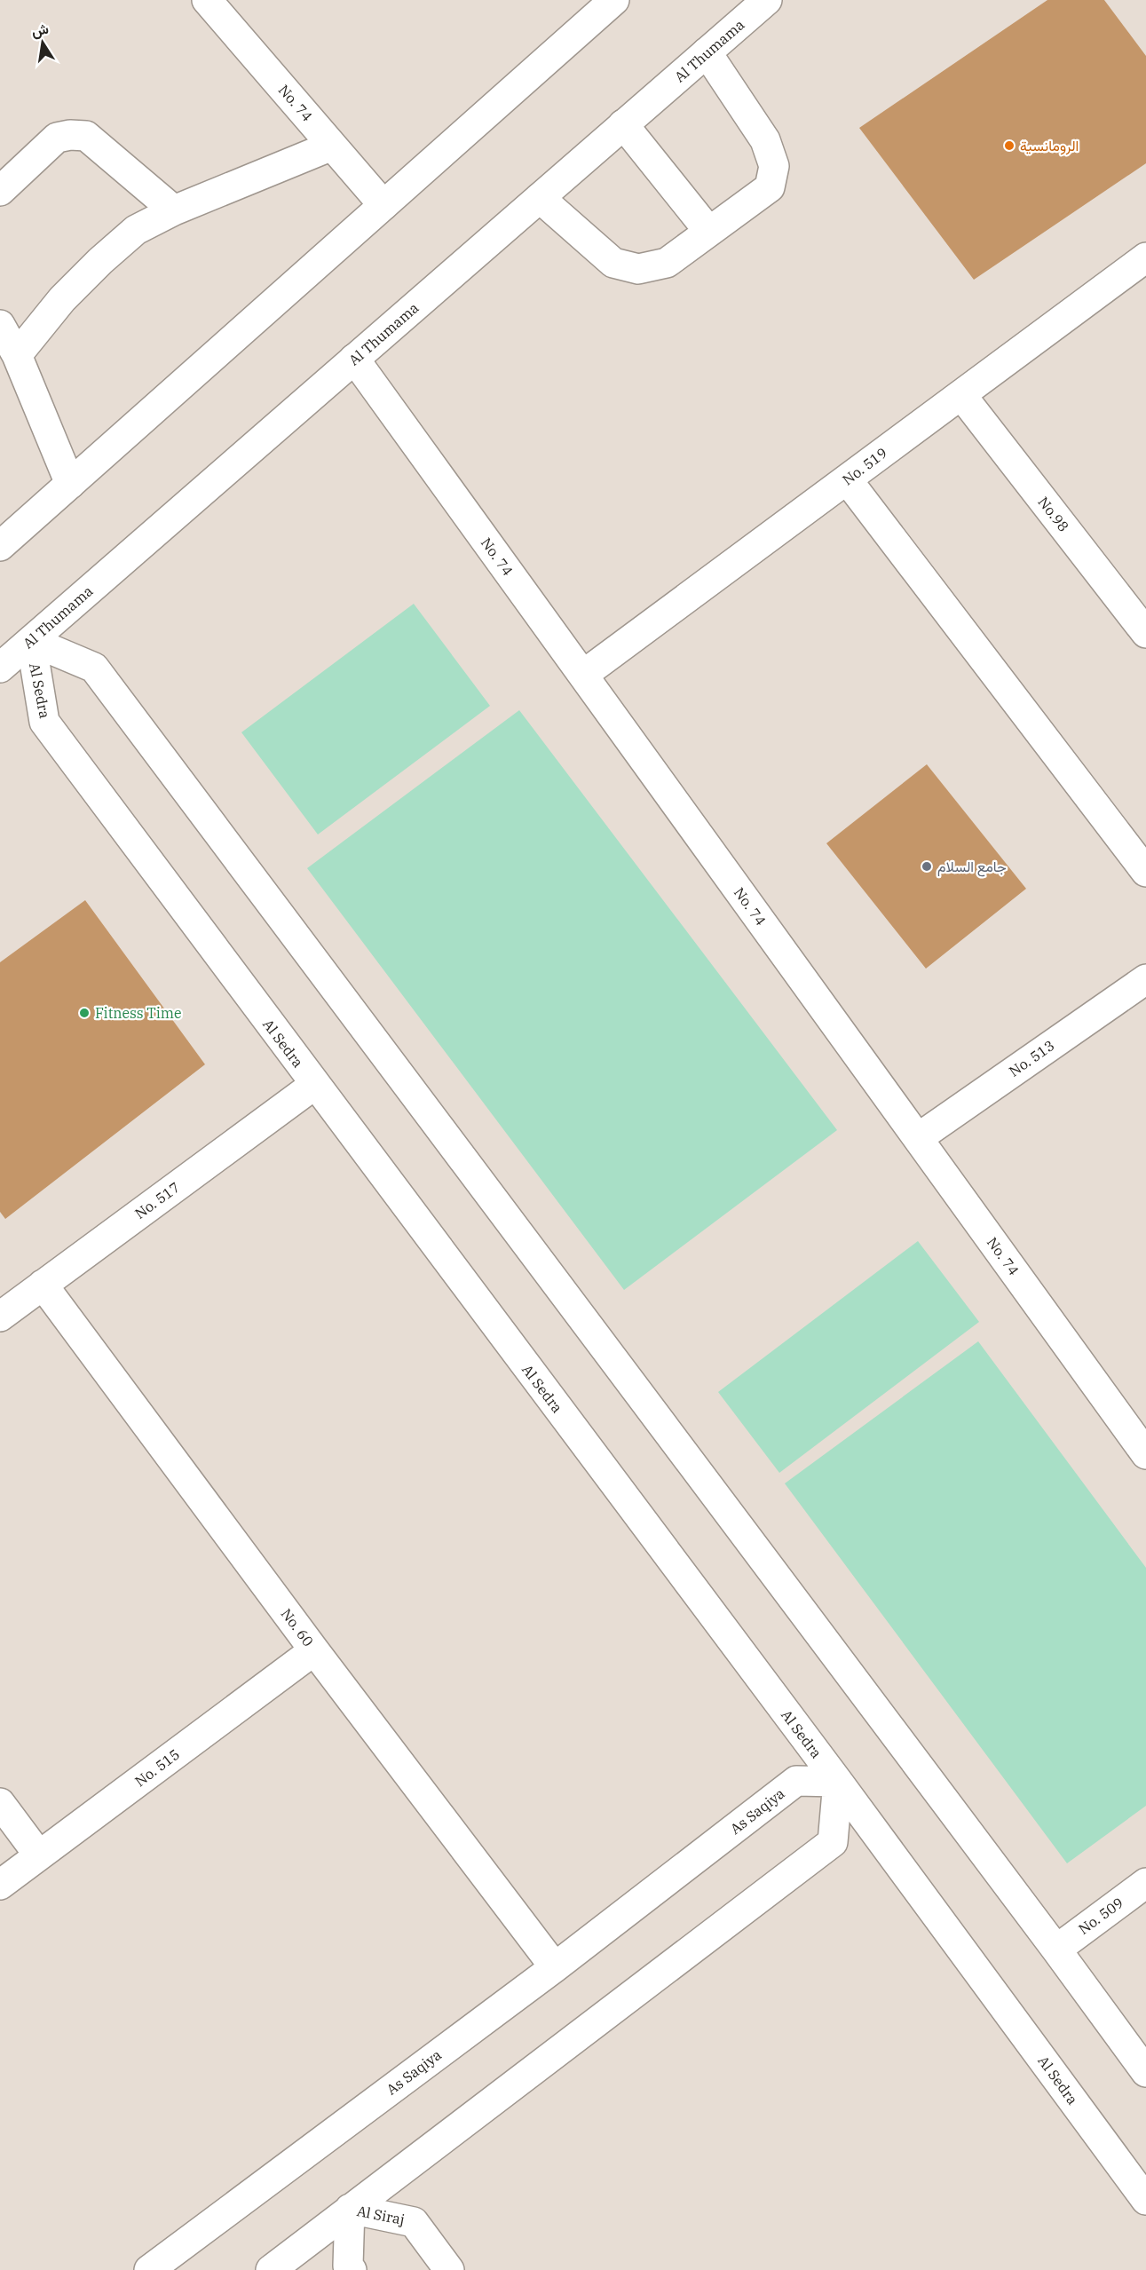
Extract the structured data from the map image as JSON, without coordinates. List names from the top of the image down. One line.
{"streets":{"street":["Al Thumama","No. 74","No. 519","No.98","Al Sedra","No. 513","No. 517","No. 60","No. 515","As Saqiya","No. 509","Al Siraj"]},"crossings":[["Al Thumama","No. 74"],["Al Thumama","Al Sedra"],["No. 74","No. 519"],["No. 74","No. 513"],["No. 519","No.98"],["Al Sedra","No. 517"],["Al Sedra","As Saqiya"],["Al Sedra","No. 509"],["No. 517","No. 60"],["No. 60","No. 515"],["No. 60","As Saqiya"]],"places":["الرومانسية","جامع السلام","Fitness Time"],"north":"top"}
